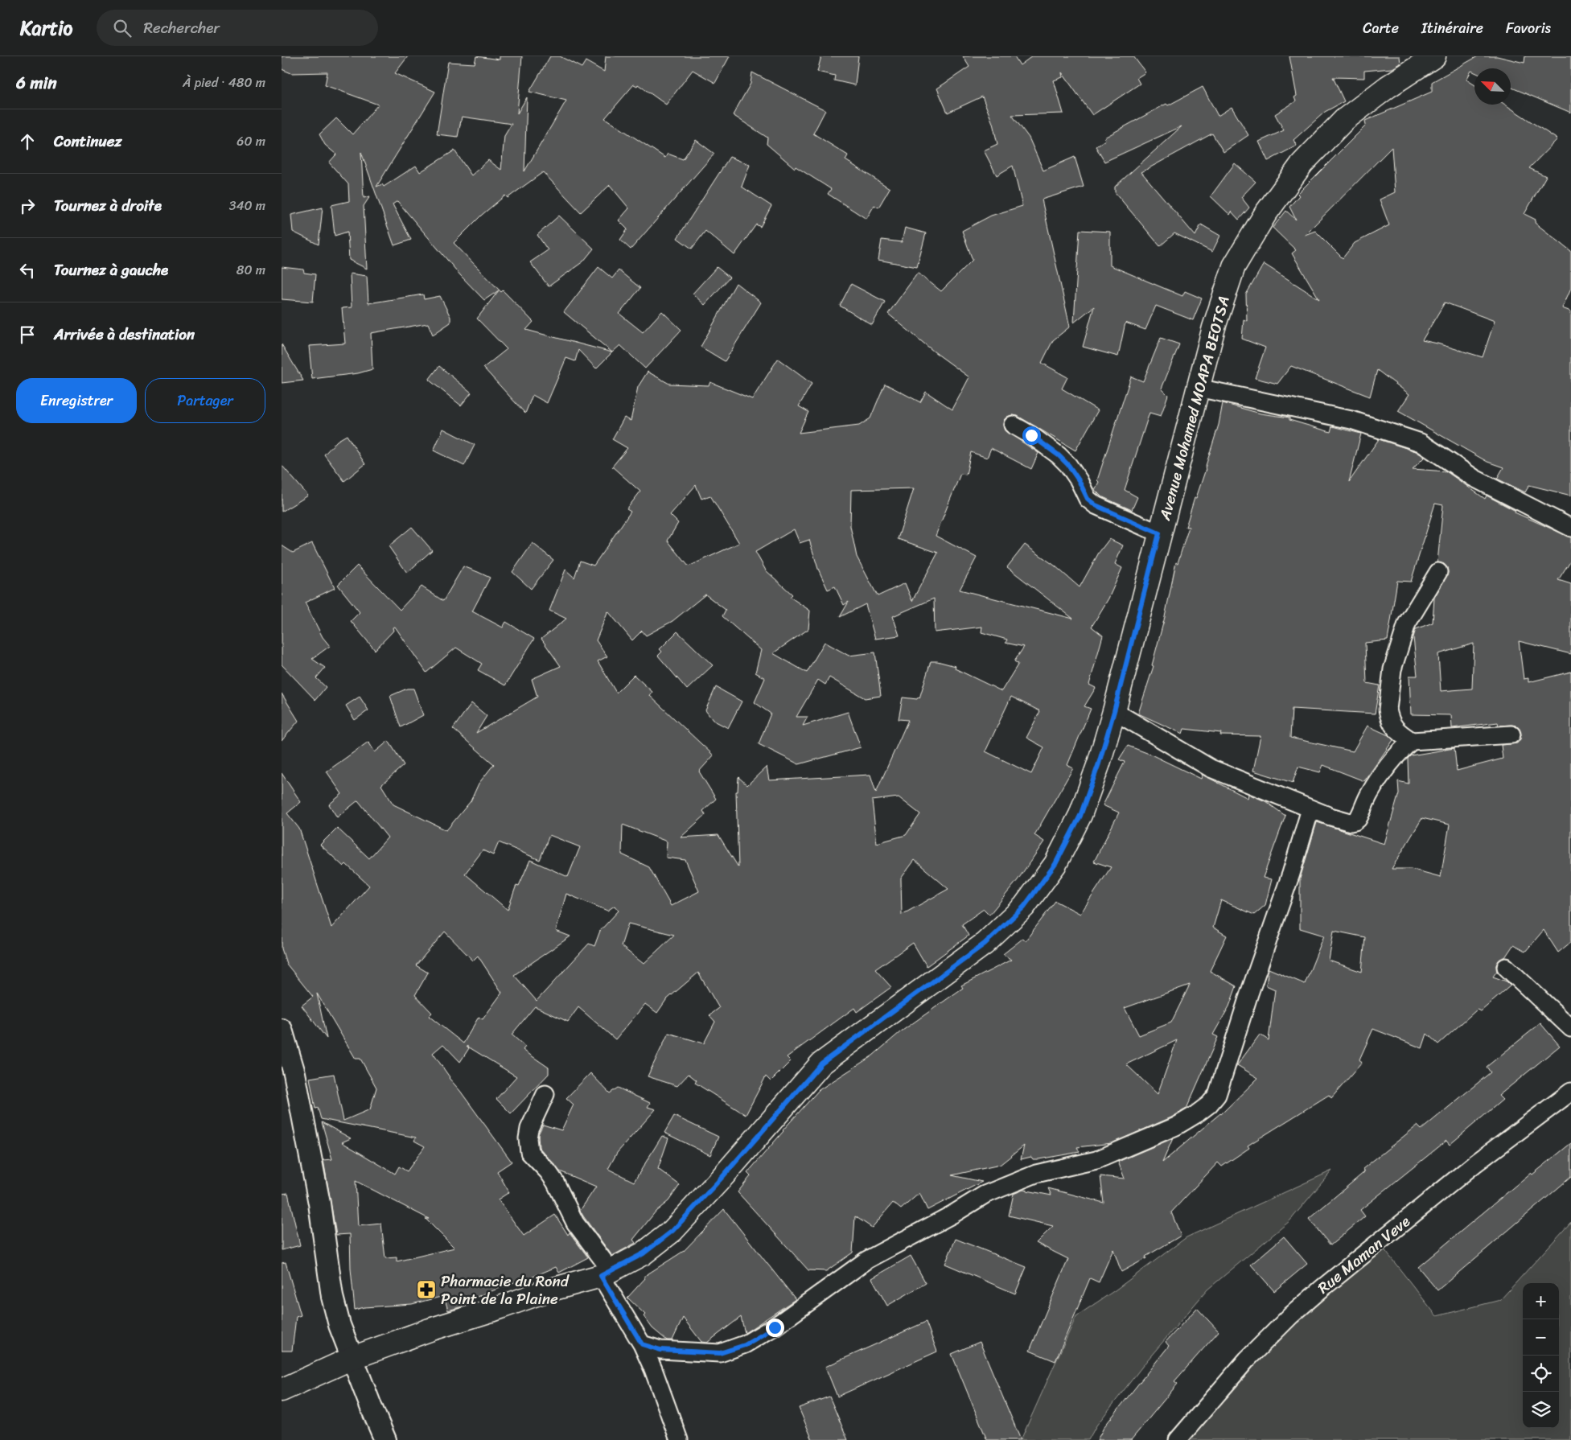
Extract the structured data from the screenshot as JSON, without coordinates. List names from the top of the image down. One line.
{"streets":{"main road":["Avenue Mohamed MOAPA BEOTSA"],"street":["Rue Maman Veve"]},"places":{"pharmacy":["Pharmacie du Rond Point de la Plaine"]},"north":"top left","page":{"header":"Kartio","search":"Rechercher","nav":["Carte","Itinéraire","Favoris"],"heading":["6 min","À pied · 480 m"],"list":[["Continuez","60 m"],["Tournez à droite","340 m"],["Tournez à gauche","80 m"],"Arrivée à destination"],"buttons":["Enregistrer","Partager"],"map_buttons":["+","−"]}}
